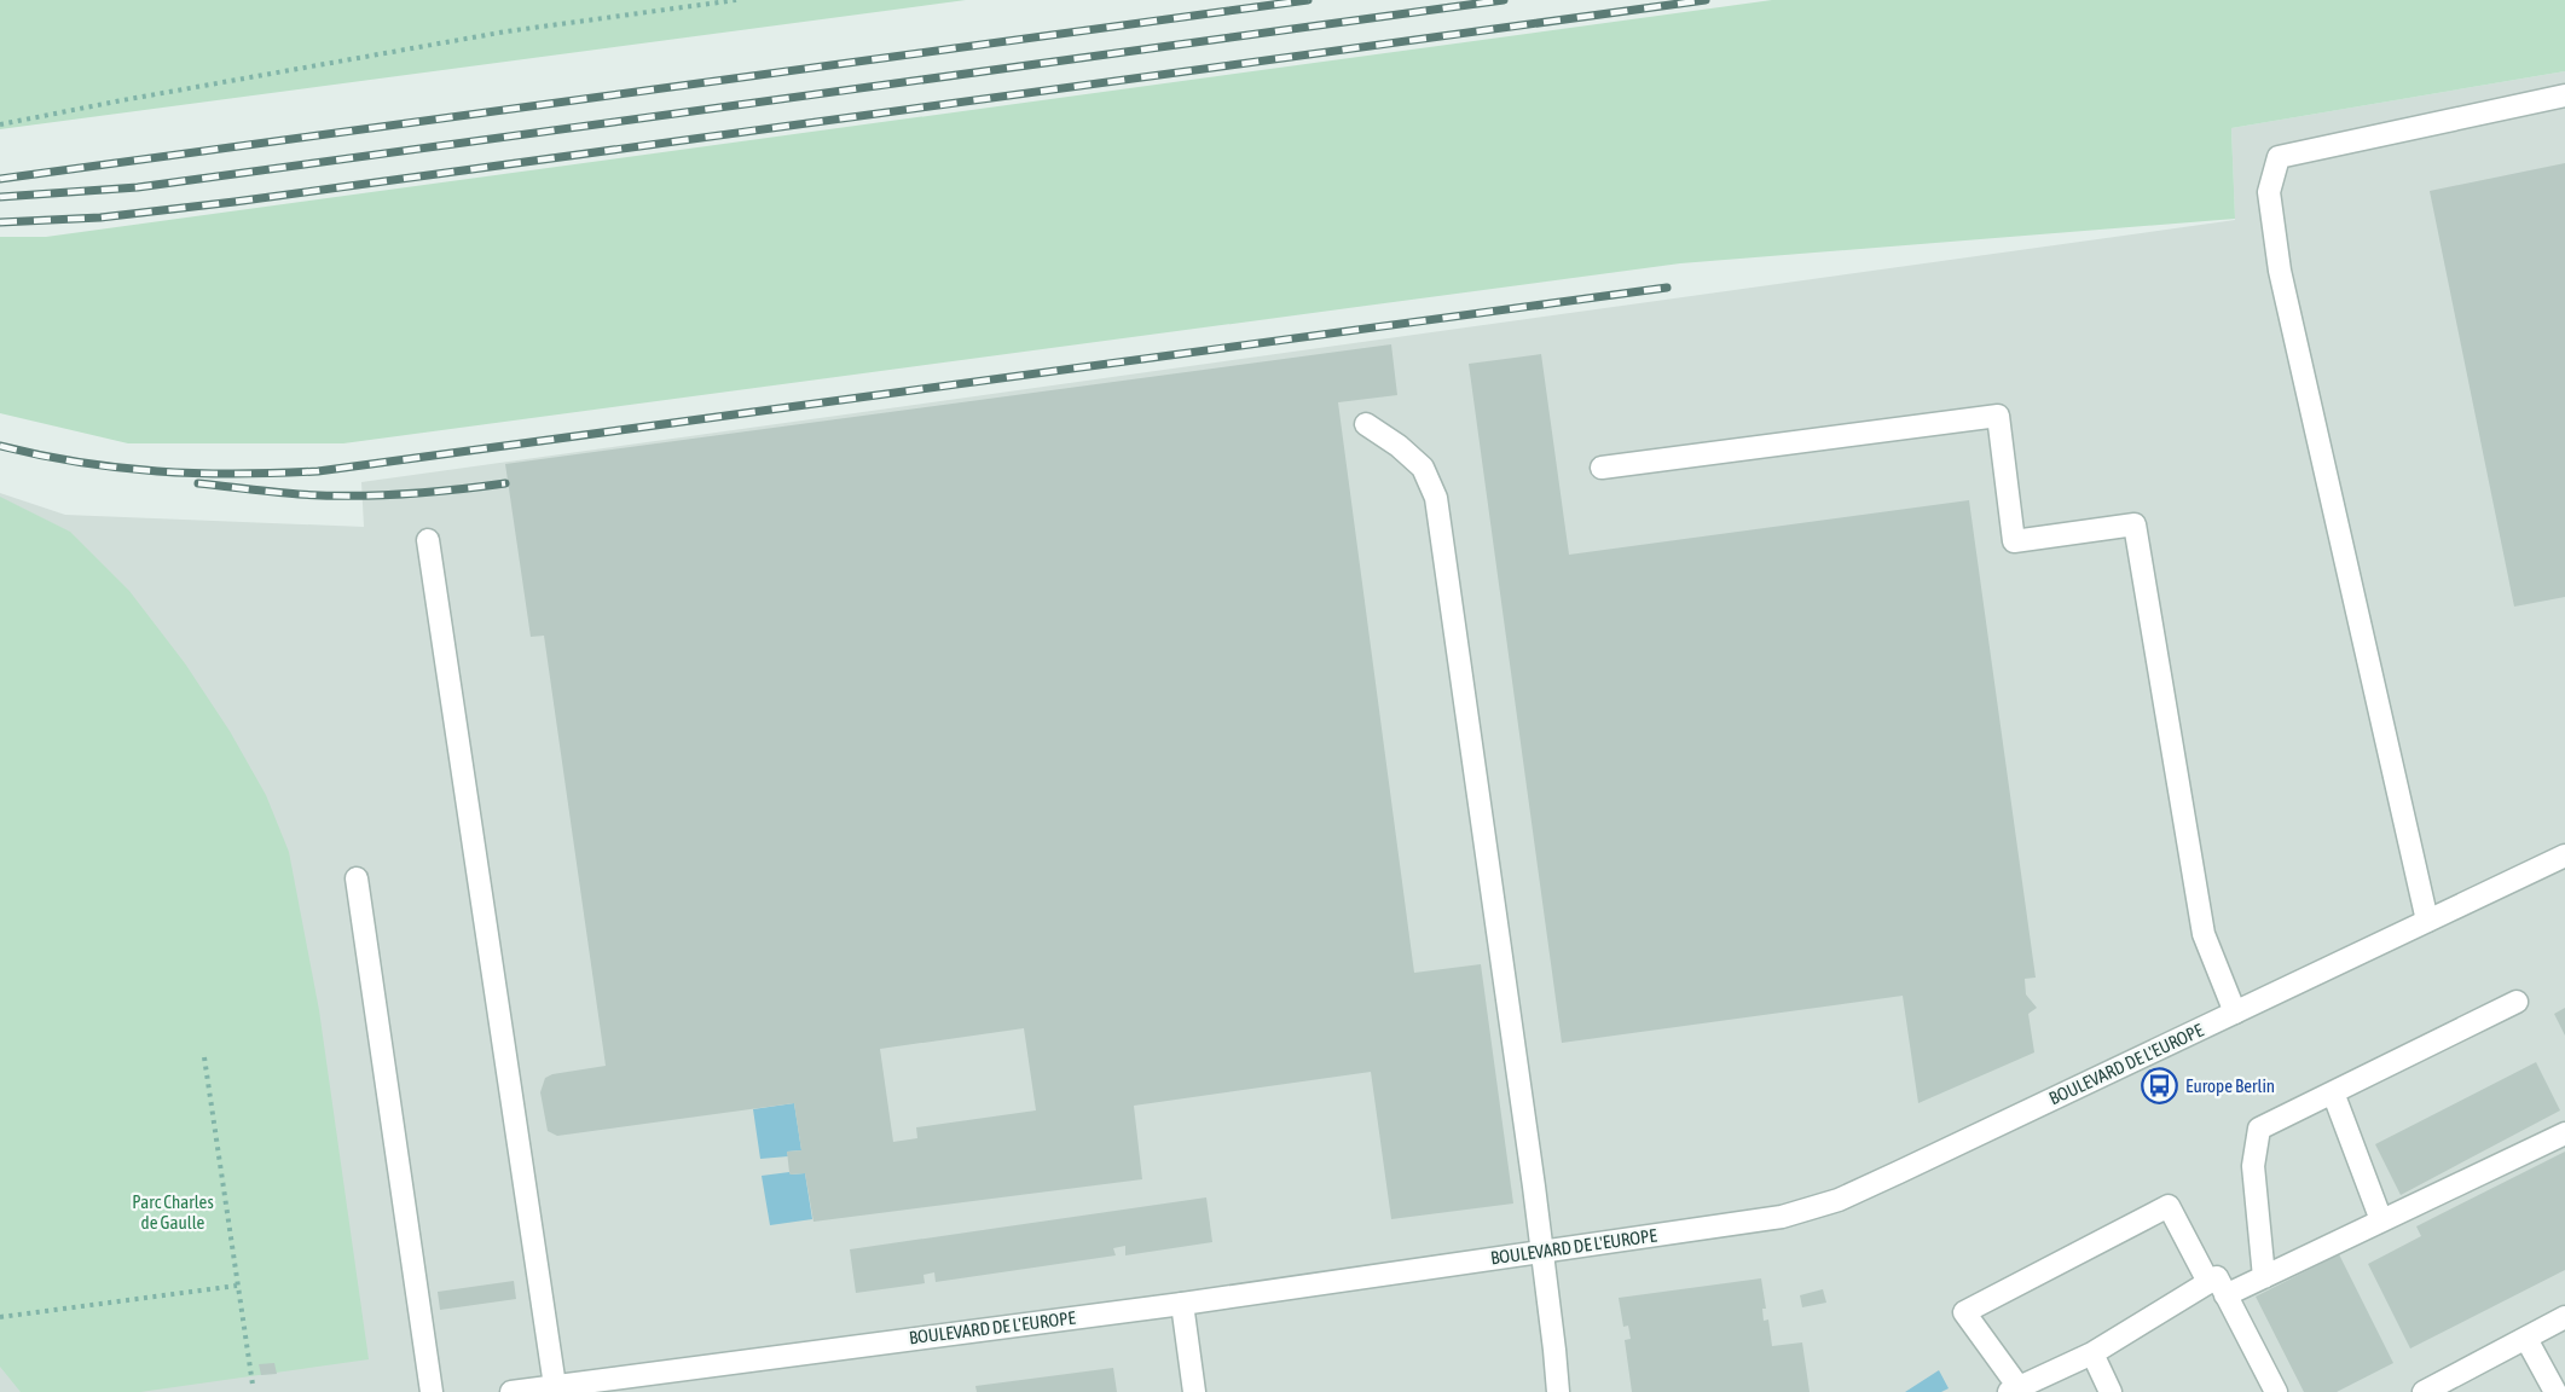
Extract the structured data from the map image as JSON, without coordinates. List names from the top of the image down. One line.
{"streets":{"street":["BOULEVARD DE L'EUROPE"]},"parks":["Parc Charles de Gaulle"],"places":{"bus stop":["Europe Berlin"]}}
